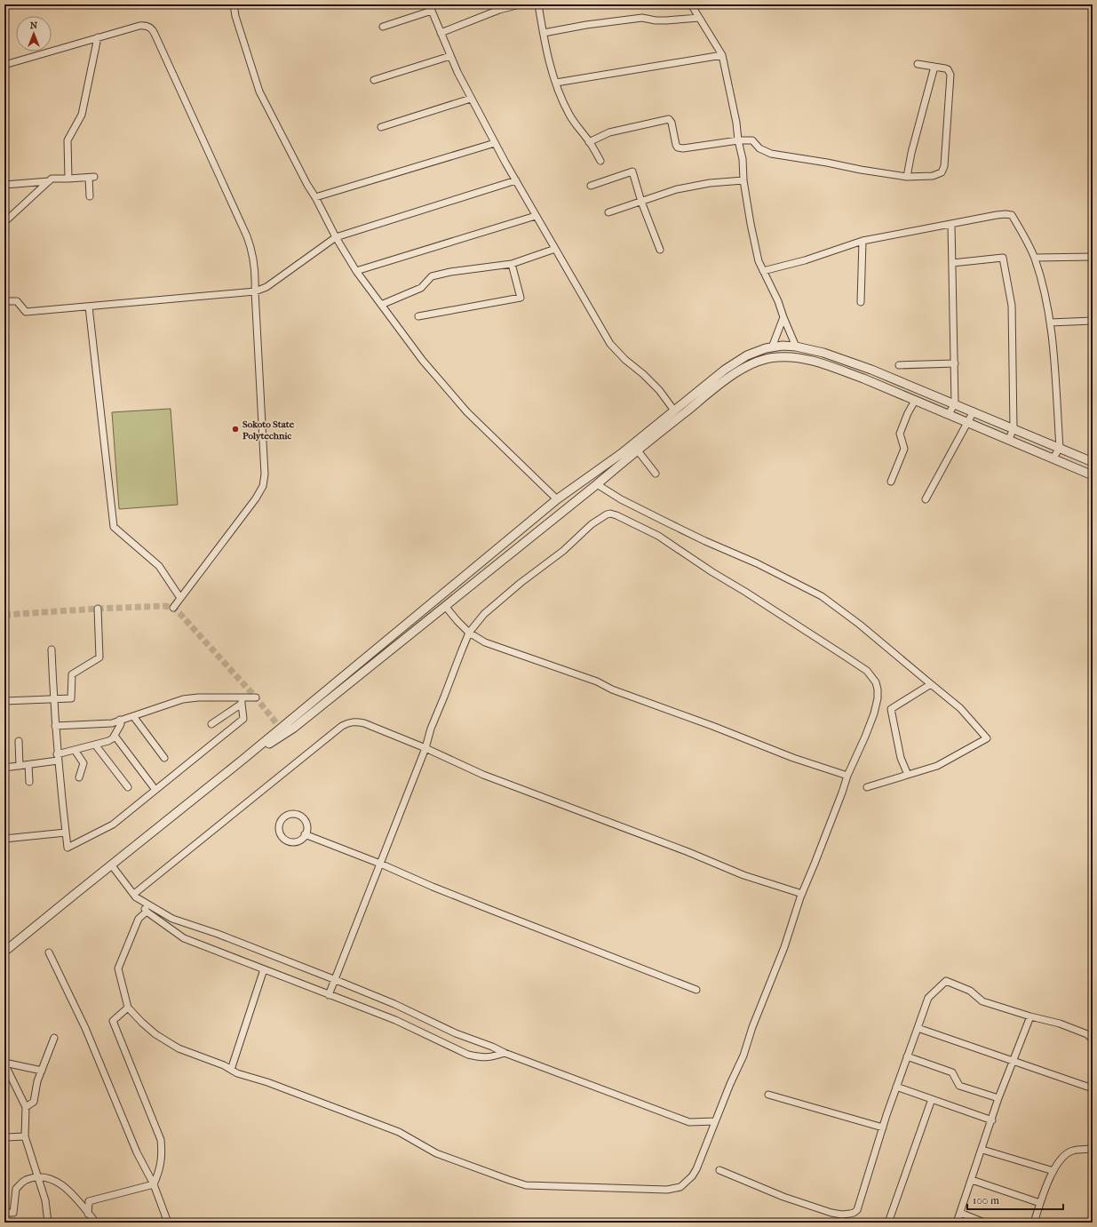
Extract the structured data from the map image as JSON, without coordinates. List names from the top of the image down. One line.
{"places":["Sokoto State Polytechnic"],"scale_bar":"100 m","north":"top"}
